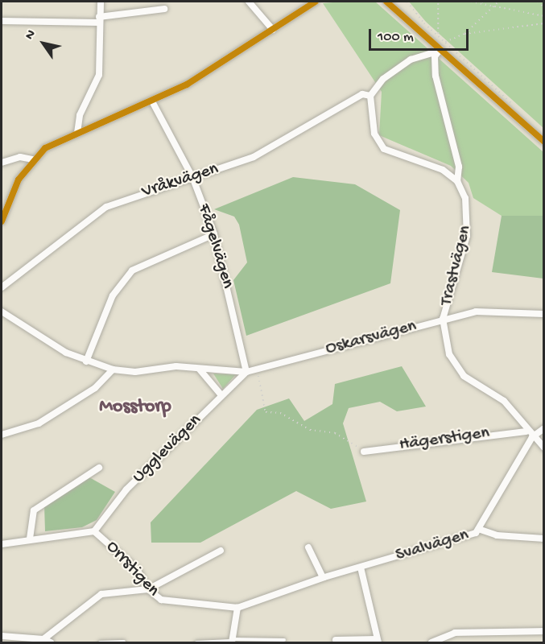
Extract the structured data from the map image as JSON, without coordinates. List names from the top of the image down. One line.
{"streets":{"street":["Vråkvägen","Fågelvägen","Trastvägen","Oskarsvägen","Hägerstigen","Ugglevägen","Svalvägen","Orrstigen"]},"crossings":[["Vråkvägen","Fågelvägen"],["Fågelvägen","Oskarsvägen"],["Fågelvägen","Ugglevägen"],["Trastvägen","Oskarsvägen"],["Trastvägen","Hägerstigen"],["Trastvägen","Svalvägen"],["Oskarsvägen","Ugglevägen"],["Ugglevägen","Orrstigen"],["Svalvägen","Orrstigen"]],"districts":["Mosstorp"],"scale_bar":"100 m","north":"top left"}
